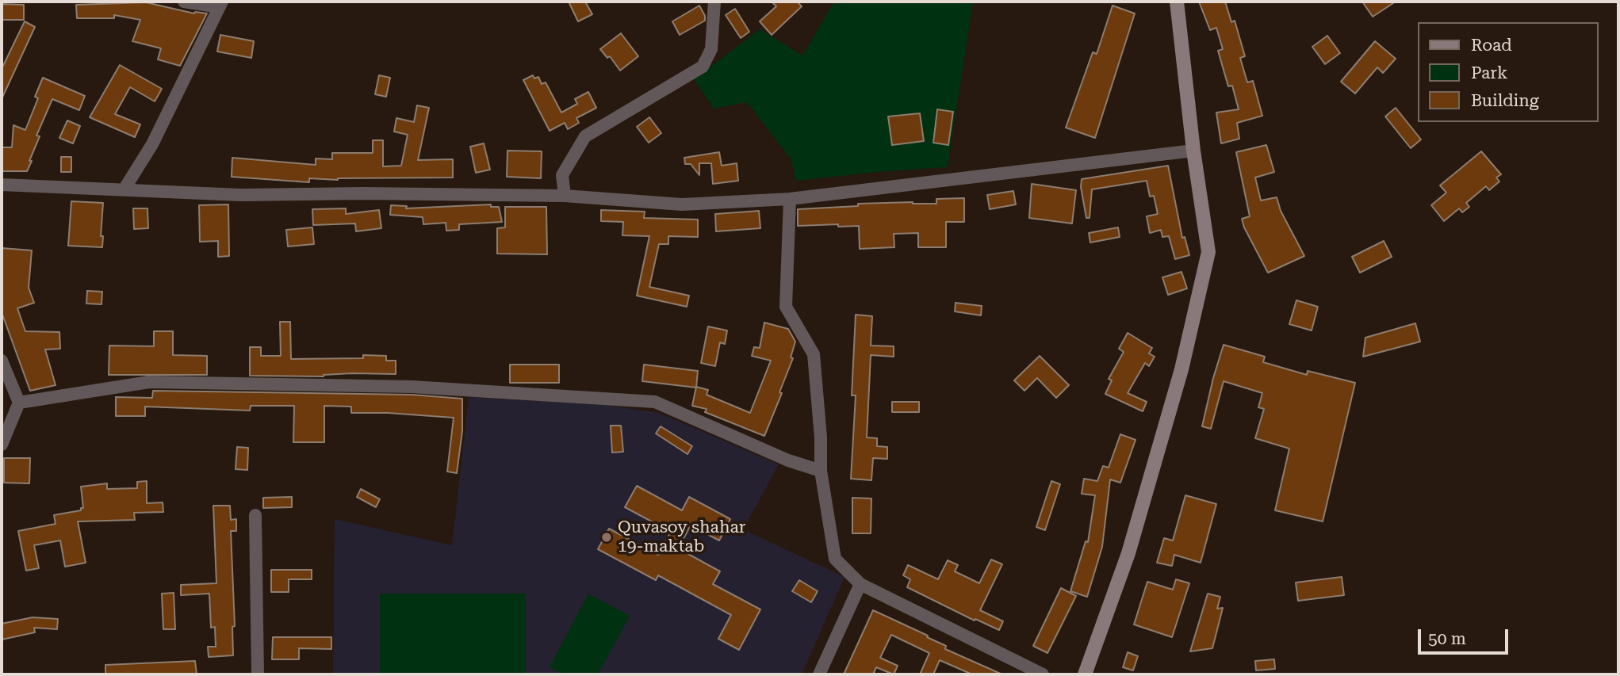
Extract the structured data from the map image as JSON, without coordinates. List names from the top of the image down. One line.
{"places":["Quvasoy shahar 19-maktab"],"legend":["Road","Park","Building"],"scale_bar":"50 m"}
